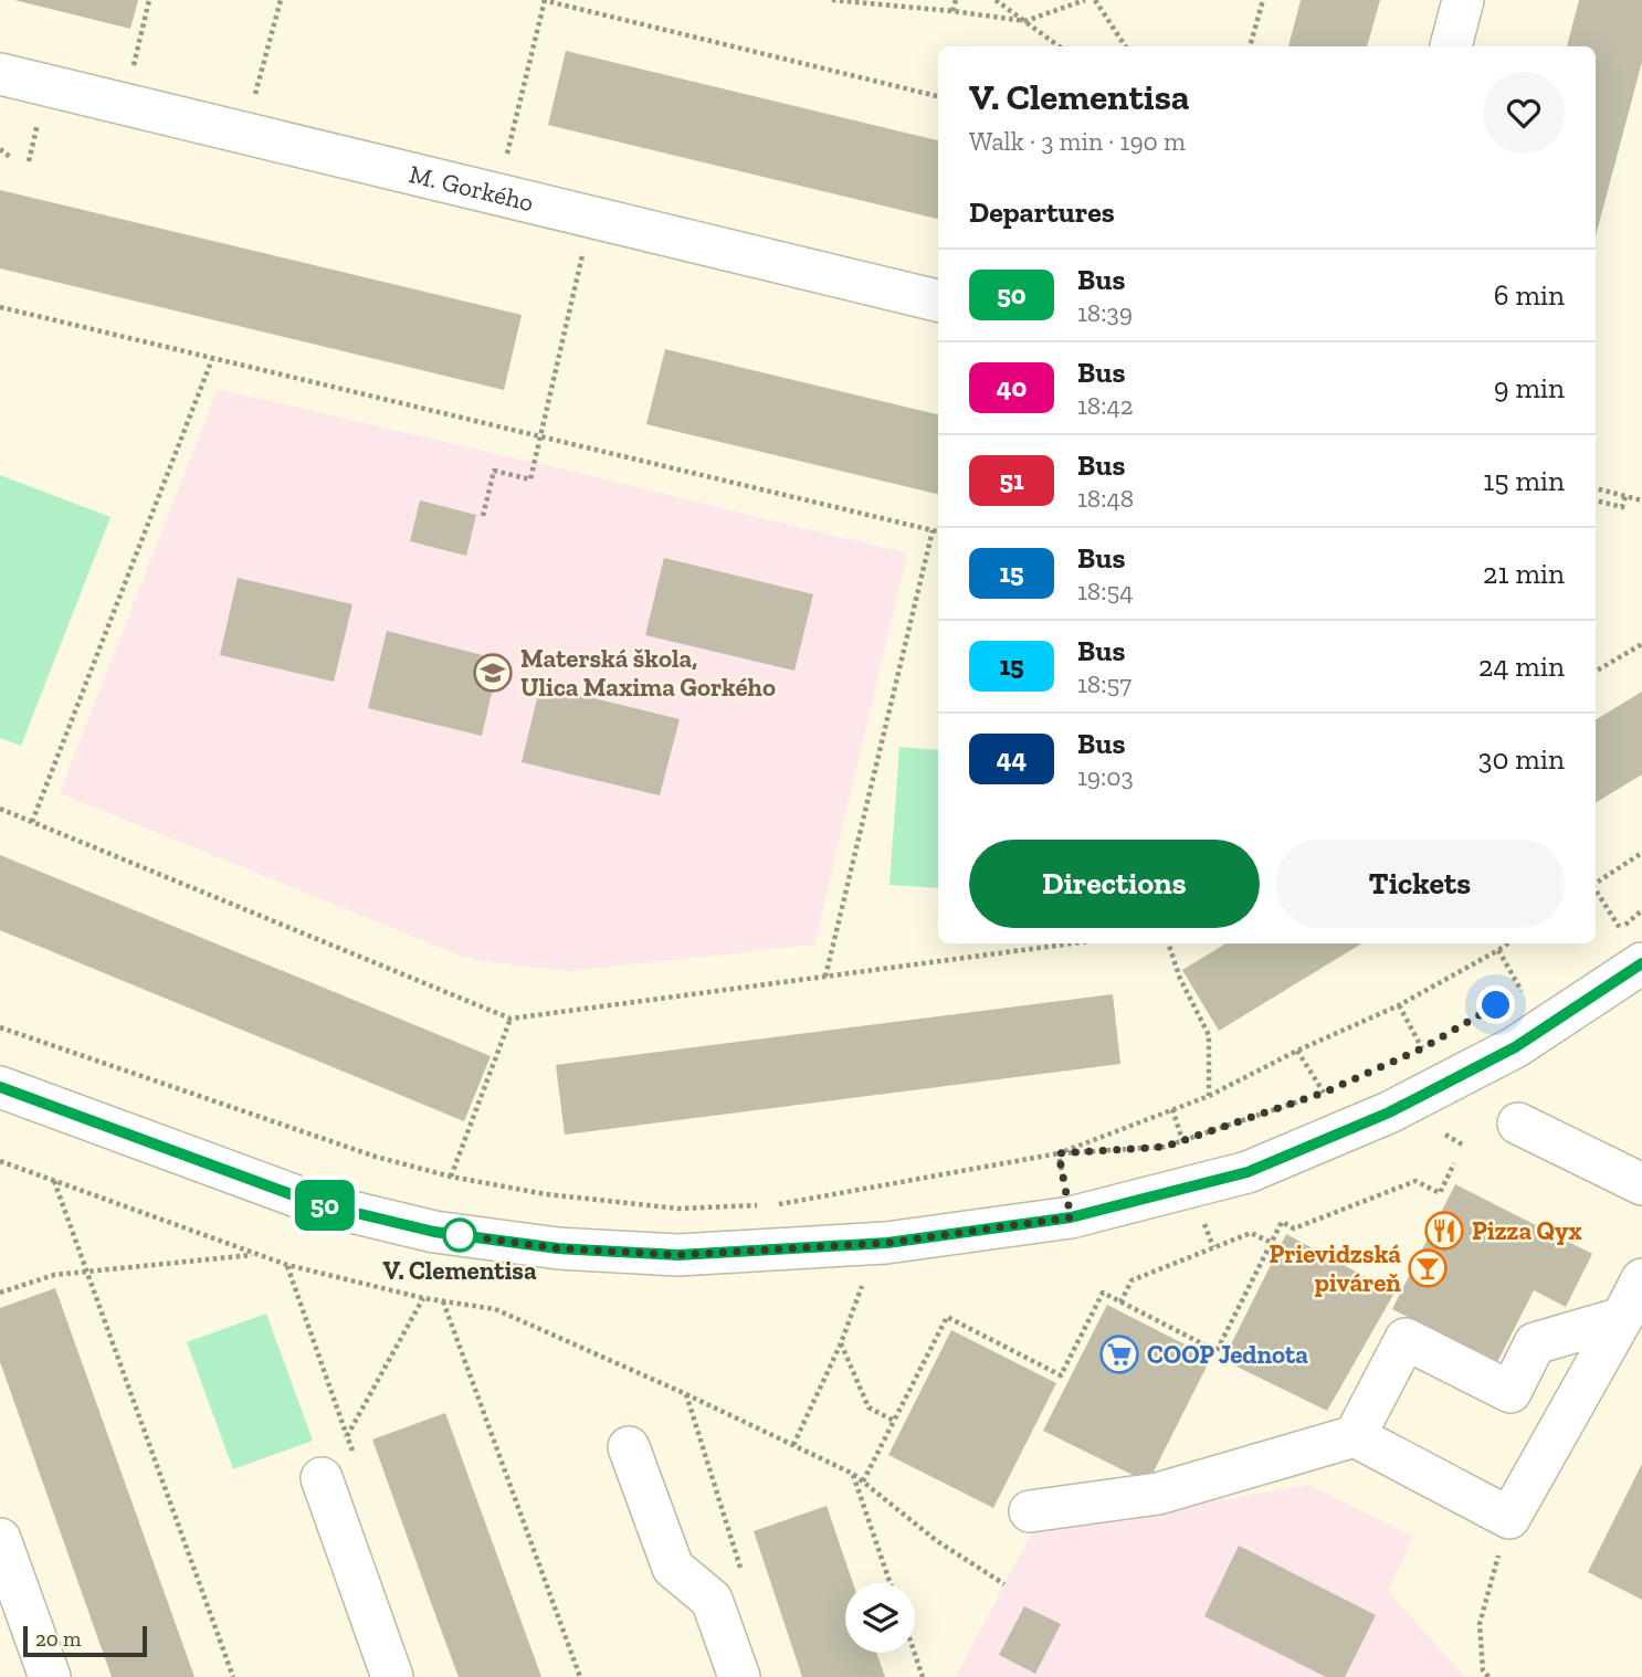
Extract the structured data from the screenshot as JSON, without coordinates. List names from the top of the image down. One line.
{"streets":{"street":["M. Gorkého"]},"places":{"school or university":["Materská škola, Ulica Maxima Gorkého"],"restaurant":["Pizza Qyx"],"other":["V. Clementisa"],"bar":["Prievidzská piváreň"],"supermarket":["COOP Jednota"]},"lines":["bus line 50"],"scale_bar":"20 m","page":{"on_map":"50","heading":[["V. Clementisa","Walk · 3 min · 190 m"],"Departures"],"list":[{"mark":"50","name":"Bus","note":"18:39","value":"6 min"},{"mark":"40","name":"Bus","note":"18:42","value":"9 min"},{"mark":"51","name":"Bus","note":"18:48","value":"15 min"},{"mark":"15","name":"Bus","note":"18:54","value":"21 min"},{"mark":"15","name":"Bus","note":"18:57","value":"24 min"},{"mark":"44","name":"Bus","note":"19:03","value":"30 min"}],"buttons":["Directions","Tickets"],"scale":"20 m"}}
